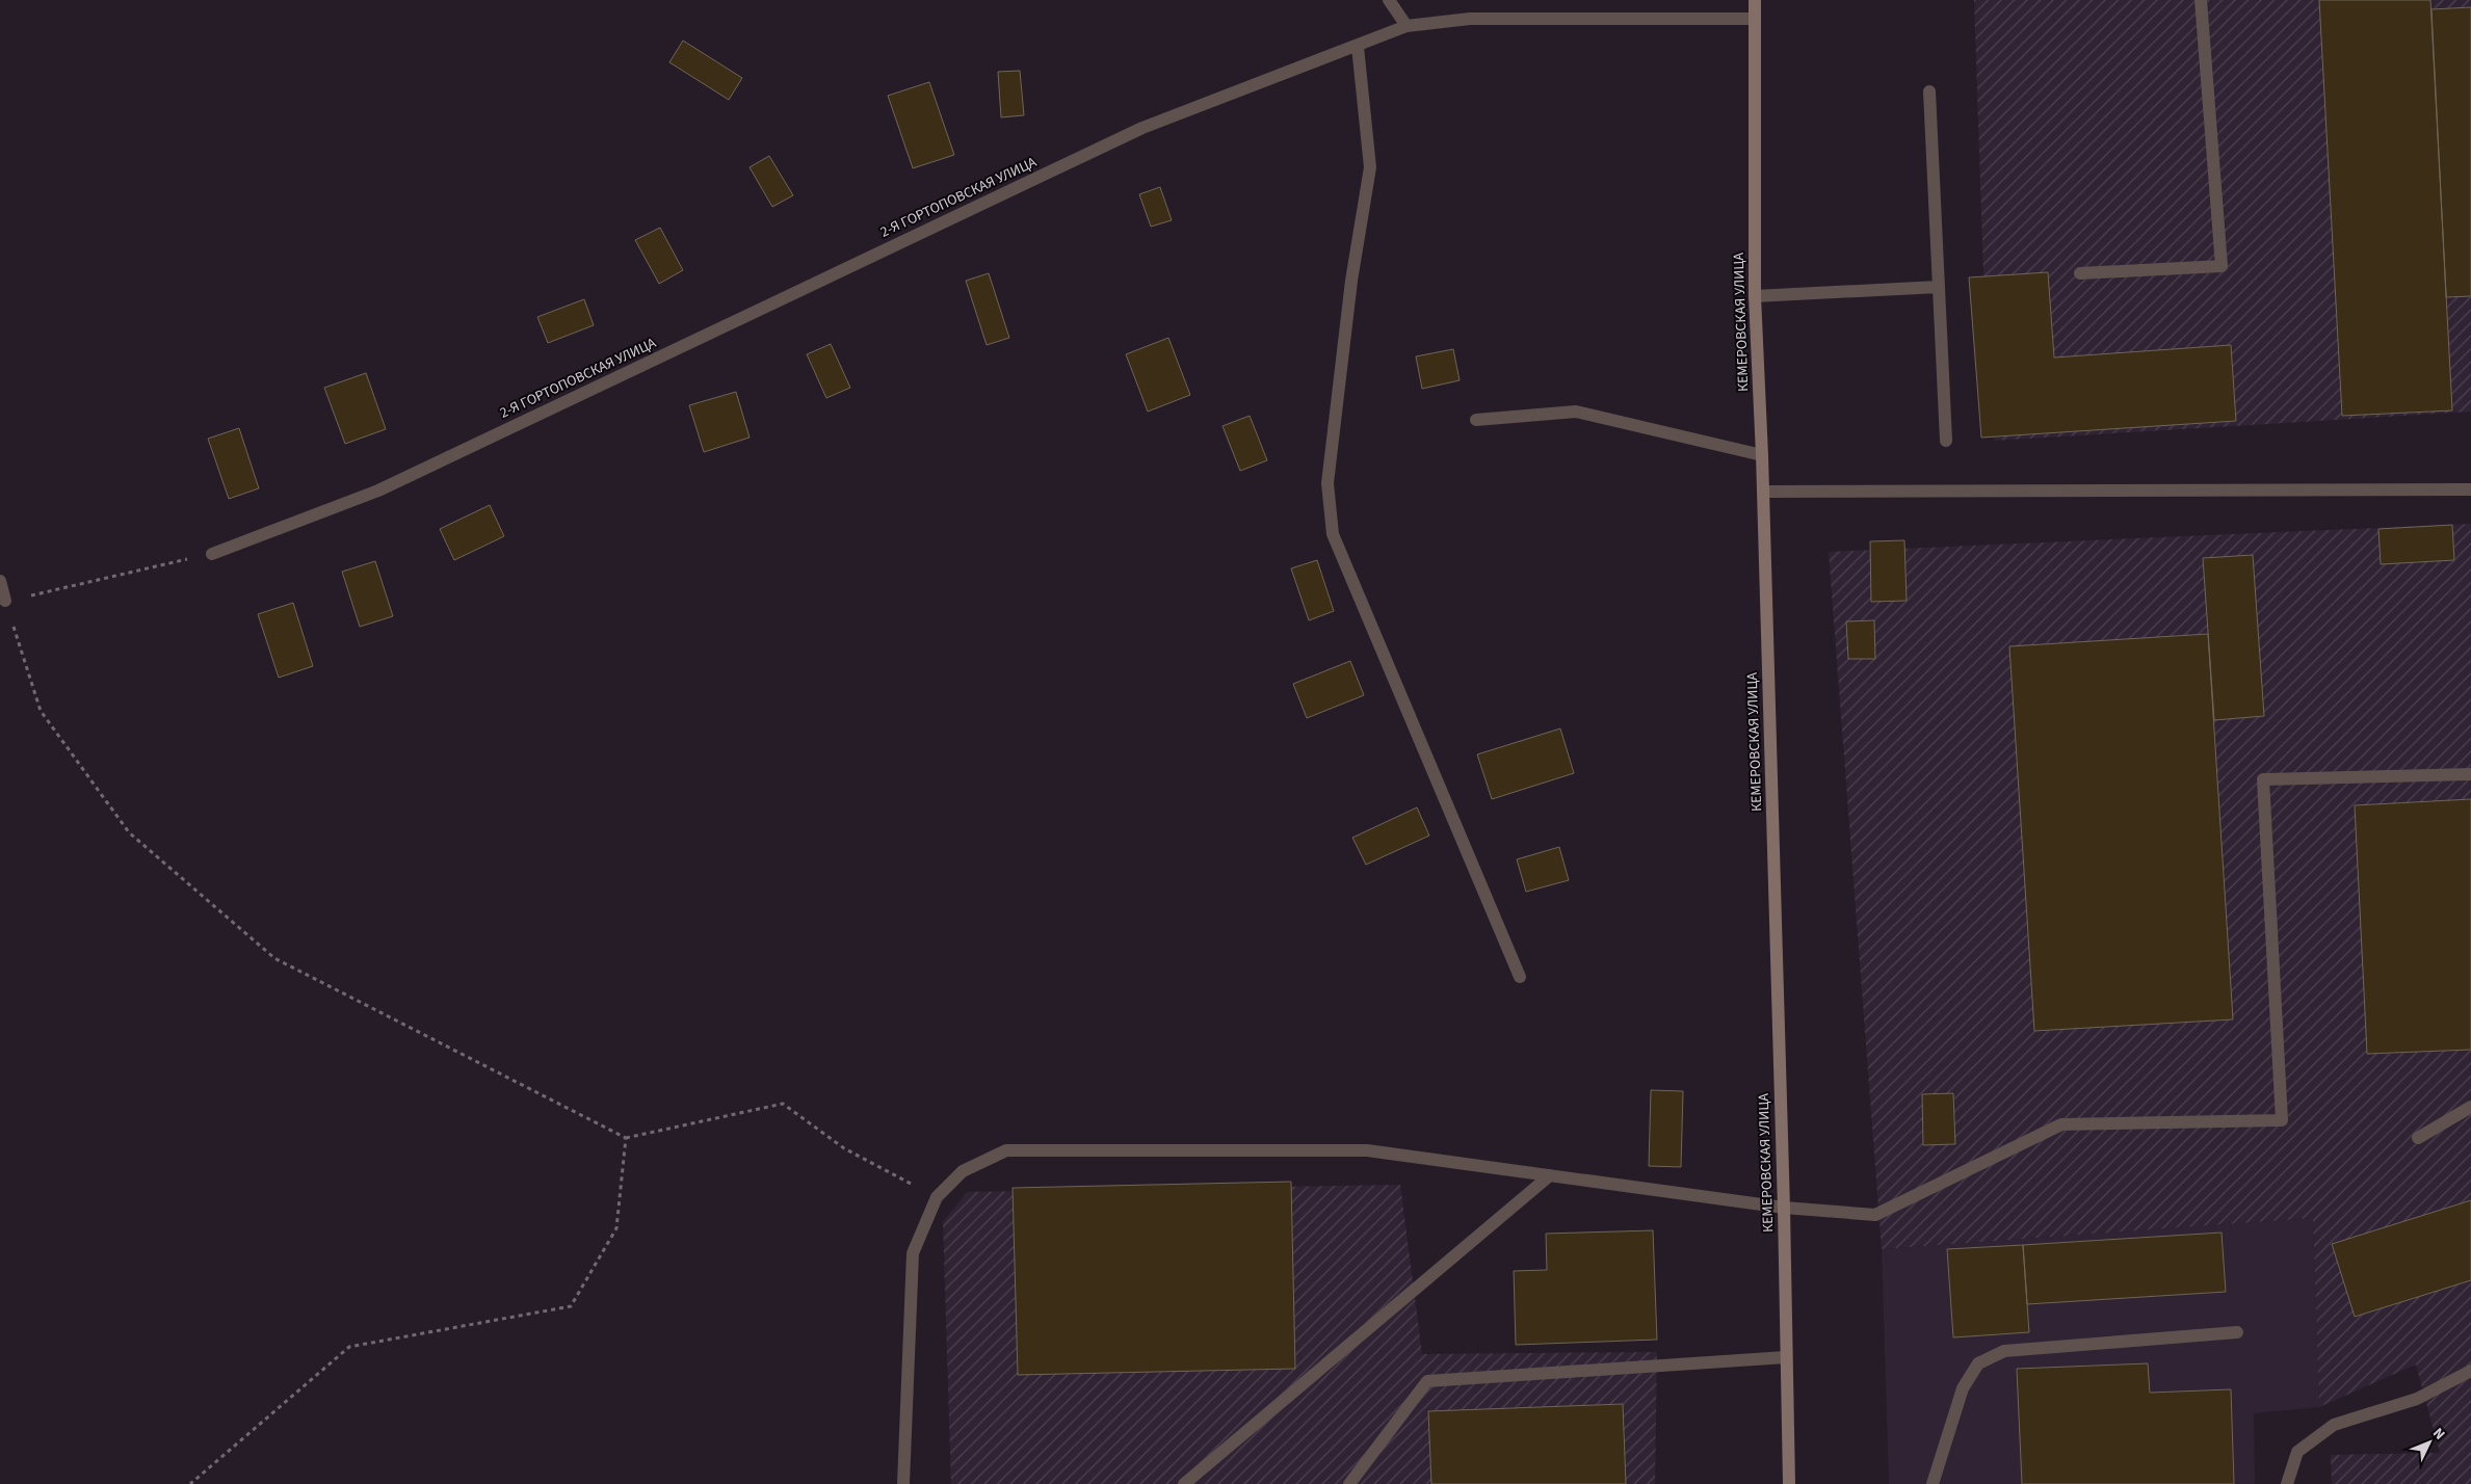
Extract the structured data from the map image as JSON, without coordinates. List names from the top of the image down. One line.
{"streets":{"main road":["КЕМЕРОВСКАЯ УЛИЦА"],"street":["2-Я ГОРТОПОВСКАЯ УЛИЦА"]},"crossings":[["2-Я ГОРТОПОВСКАЯ УЛИЦА","КЕМЕРОВСКАЯ УЛИЦА"]],"north":"top right"}
